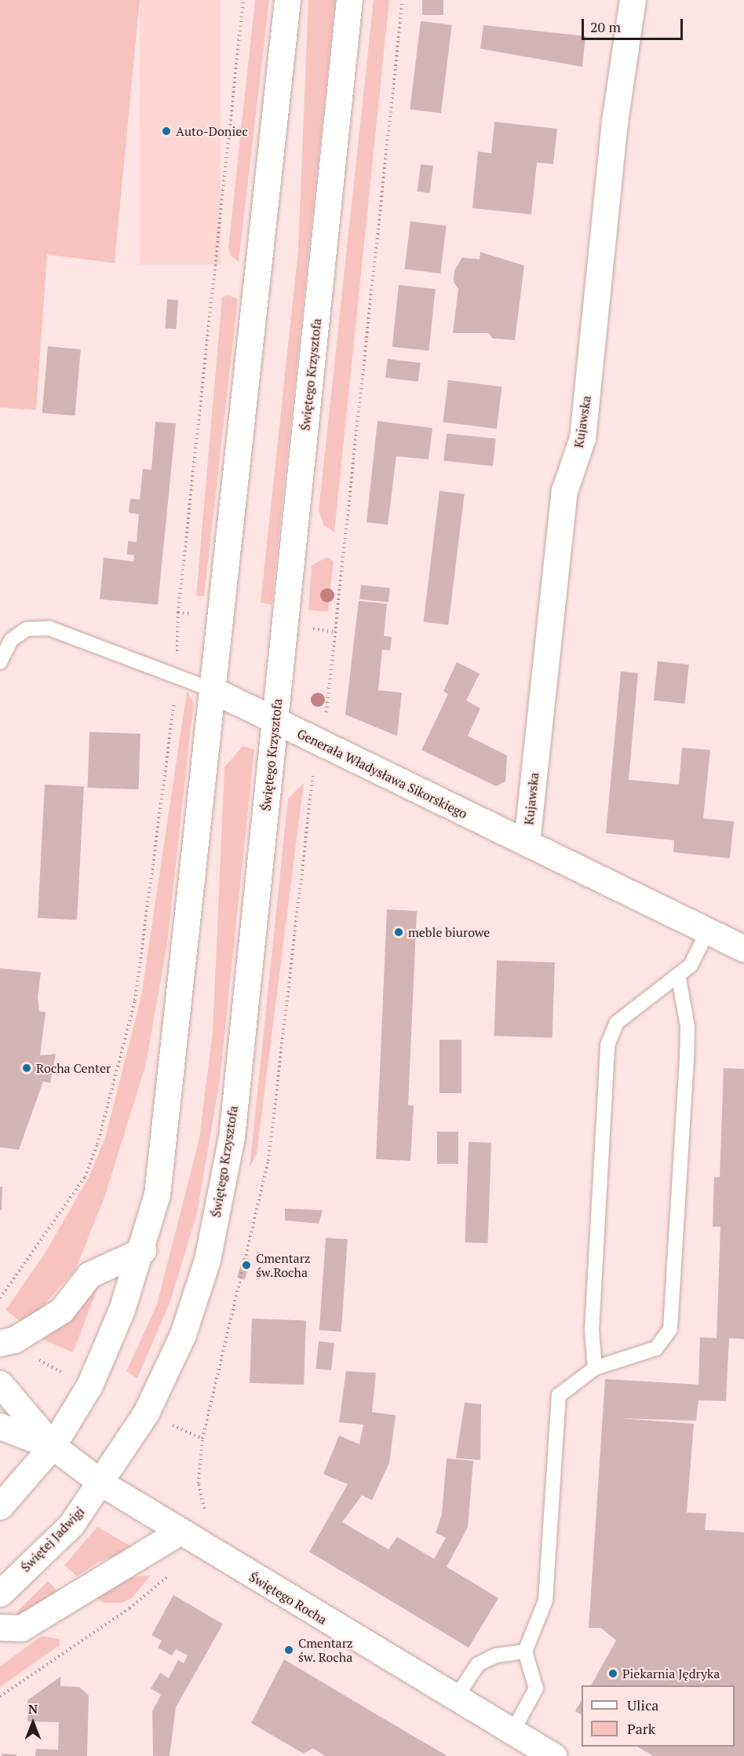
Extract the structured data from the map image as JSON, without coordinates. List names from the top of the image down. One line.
{"streets":{"main road":["Świętego Krzysztofa","Kujawska","Generała Władysława Sikorskiego","Świętej Jadwigi","Świętego Rocha"]},"crossings":[["Świętego Krzysztofa","Generała Władysława Sikorskiego"],["Świętego Krzysztofa","Świętej Jadwigi"],["Świętego Krzysztofa","Świętego Rocha"],["Kujawska","Generała Władysława Sikorskiego"],["Świętej Jadwigi","Świętego Rocha"]],"places":["Auto-Doniec","meble biurowe","Rocha Center","Cmentarz św.Rocha","Cmentarz św. Rocha","Piekarnia Jędryka"],"legend":["Ulica","Park"],"scale_bar":"20 m","north":"top"}
